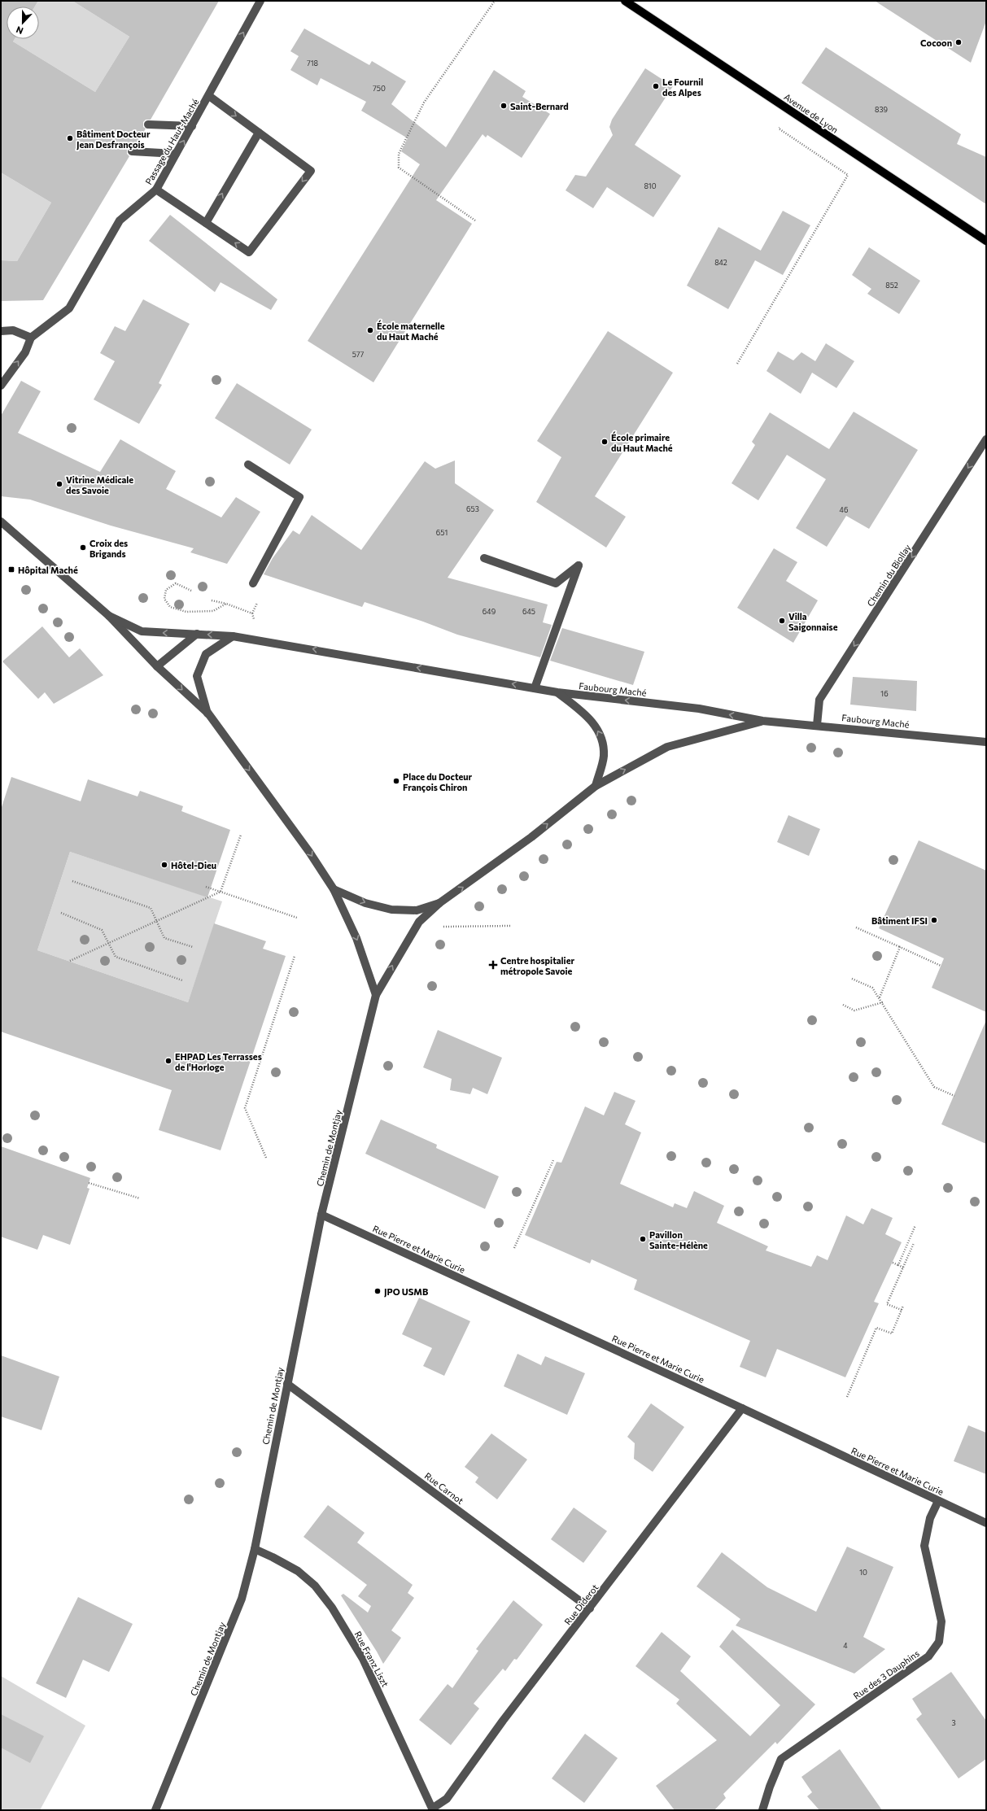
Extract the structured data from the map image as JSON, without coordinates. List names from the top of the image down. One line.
{"streets":{"main road":["Avenue de Lyon"],"street":["Passage du Haut-Maché","Chemin du Biollay","Faubourg Maché","Chemin de Montjay","Rue Pierre et Marie Curie","Rue Carnot","Rue Diderot","Rue Franz Liszt","Rue des 3 Dauphins"]},"crossings":[["Chemin du Biollay","Faubourg Maché"],["Chemin de Montjay","Rue Pierre et Marie Curie"],["Chemin de Montjay","Rue Carnot"],["Chemin de Montjay","Rue Franz Liszt"],["Rue Pierre et Marie Curie","Rue Diderot"],["Rue Pierre et Marie Curie","Rue des 3 Dauphins"],["Rue Carnot","Rue Diderot"],["Rue Diderot","Rue Franz Liszt"]],"one_way":["Chemin du Biollay"],"places":{"other":["Cocoon","Le Fournil des Alpes","Saint-Bernard","Bâtiment Docteur Jean Desfrançois","École maternelle du Haut Maché","École primaire du Haut Maché","Vitrine Médicale des Savoie","Croix des Brigands","Villa Saigonnaise","Place du Docteur François Chiron","Hôtel-Dieu","Bâtiment IFSI","EHPAD Les Terrasses de l'Horloge","Pavillon Sainte-Hélène","JPO USMB"],"transit":["Hôpital Maché"],"health":["Centre hospitalier métropole Savoie"]},"house_numbers":["718","750","839","810","842","852","577","653","46","651","649","645","16","10","4","3"],"north":"bottom"}
